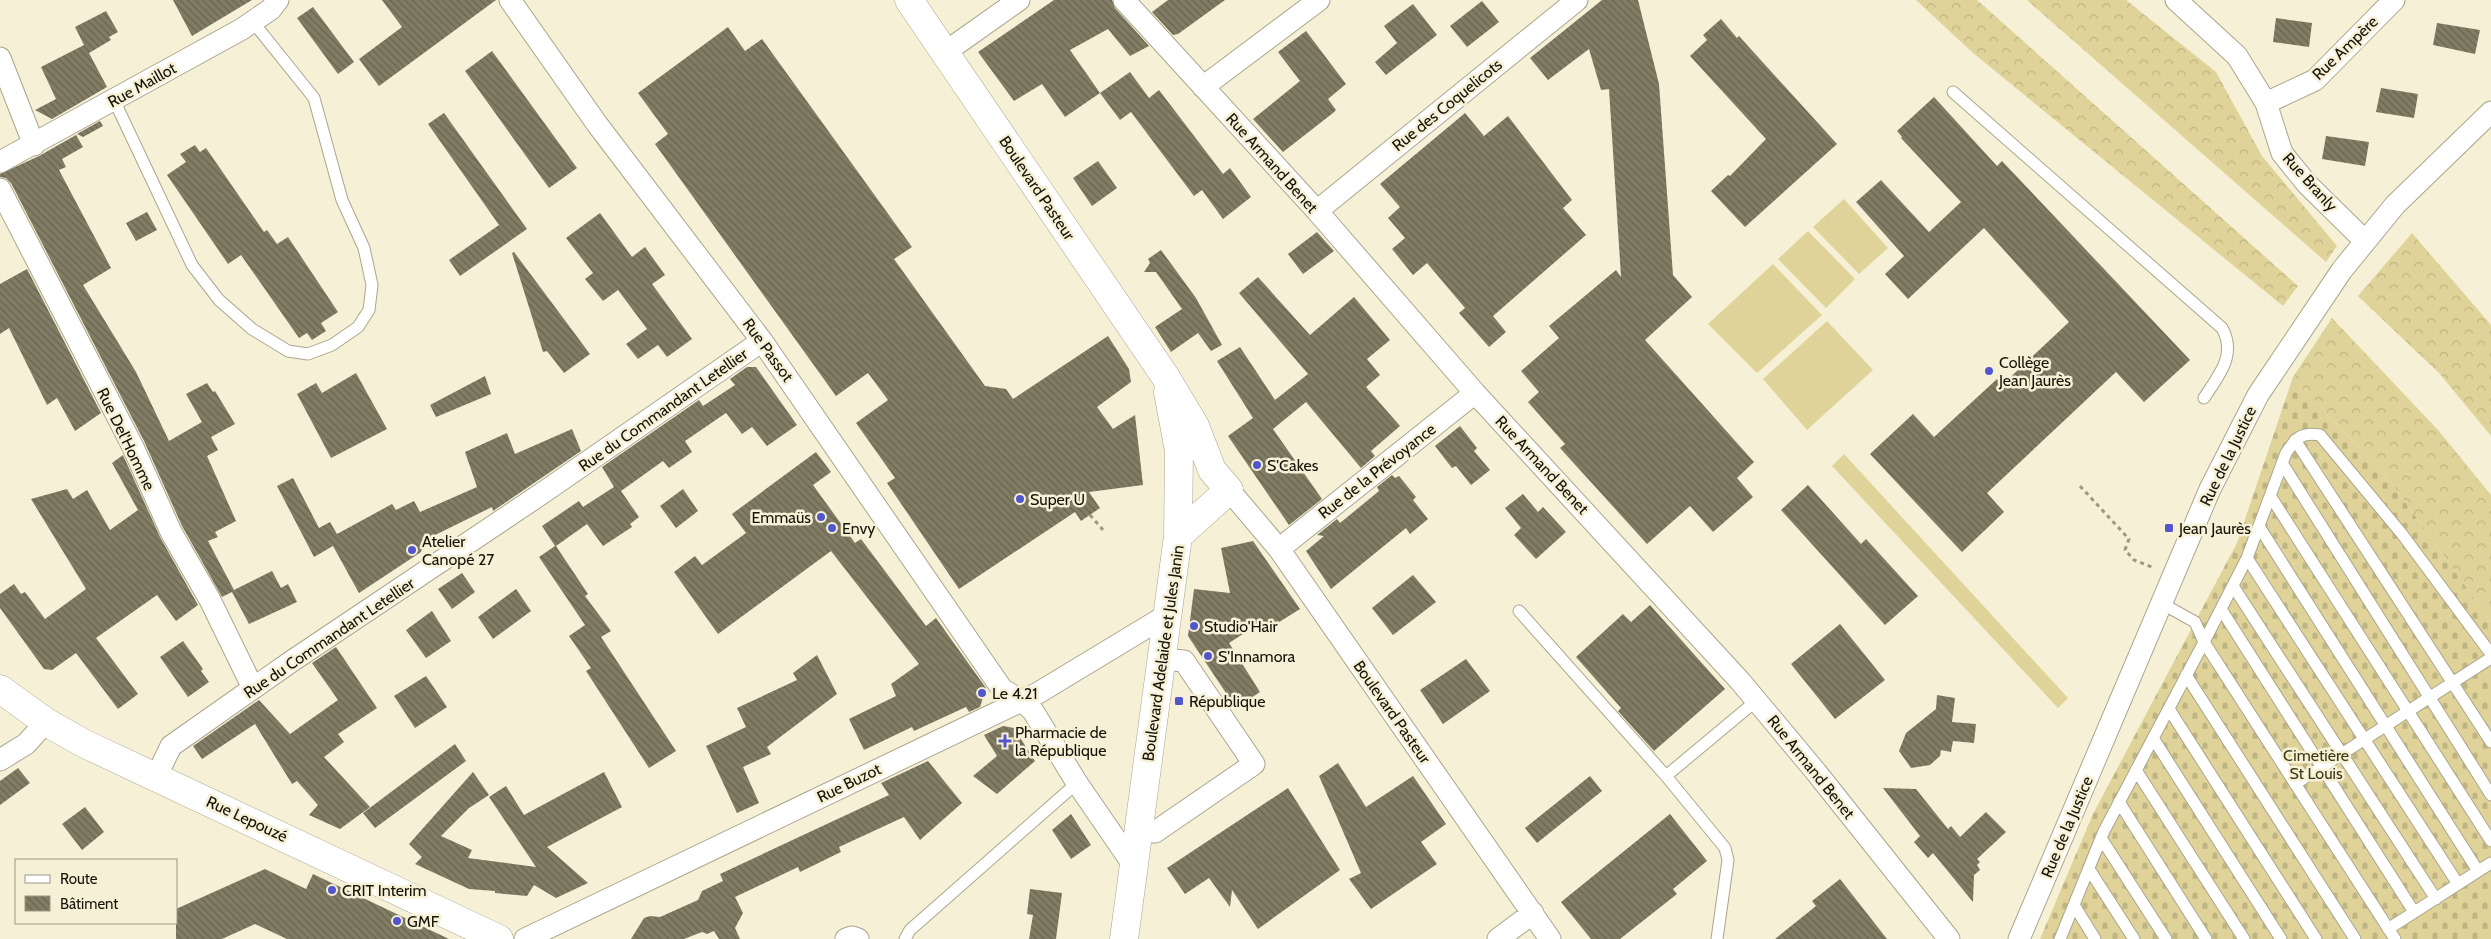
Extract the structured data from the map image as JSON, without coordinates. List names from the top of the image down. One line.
{"streets":{"street":["Rue Ampère","Rue Maillot","Rue des Coquelicots","Rue Armand Benet","Rue Branly","Boulevard Pasteur","Rue Passot","Rue du Commandant Letellier","Rue Del'Homme","Rue de la Justice","Rue de la Prévoyance","Boulevard Adelaide et Jules Janin","Rue Buzot","Rue Lepouzé"]},"crossings":[["Rue Ampère","Rue Branly"],["Rue des Coquelicots","Rue Armand Benet"],["Rue Armand Benet","Rue de la Prévoyance"],["Rue Branly","Rue de la Justice"],["Boulevard Pasteur","Rue de la Prévoyance"],["Boulevard Pasteur","Boulevard Adelaide et Jules Janin"],["Rue Passot","Rue du Commandant Letellier"],["Rue Passot","Boulevard Adelaide et Jules Janin"],["Rue Passot","Rue Buzot"],["Rue du Commandant Letellier","Rue Del'Homme"],["Rue du Commandant Letellier","Rue Lepouzé"],["Boulevard Adelaide et Jules Janin","Rue Buzot"]],"parks":["Cimetière St Louis"],"places":{"other":["Collège Jean Jaurès","S'Cakes","Super U","Emmaüs","Envy","Atelier Canopé 27","Studio'Hair","S'Innamora","Le 4.21","CRIT Interim","GMF"],"transit":["Jean Jaurès","République"],"health":["Pharmacie de la République"]},"legend":["Route","Bâtiment"]}
